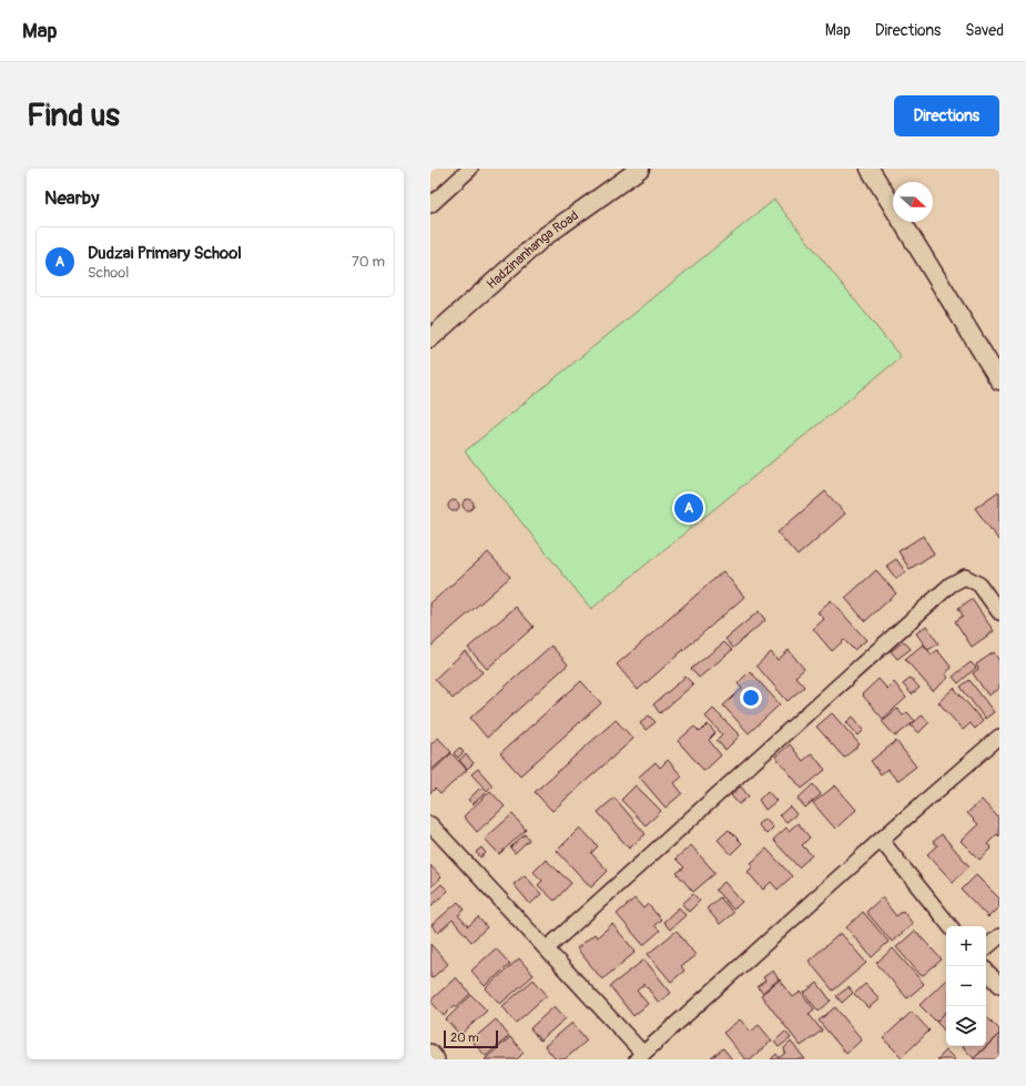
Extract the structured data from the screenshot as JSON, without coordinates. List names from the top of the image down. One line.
{"streets":{"street":["Hadzinanhanga Road"]},"scale_bar":"20 m","north":"right","page":{"header":"Map","nav":["Map","Directions","Saved"],"buttons":"Directions","title":"Find us","heading":"Nearby","list":[{"mark":"A","name":"Dudzai Primary School","note":"School","value":"70 m"}],"pins":"A","map_buttons":["+","−"],"scale":"20 m"}}
